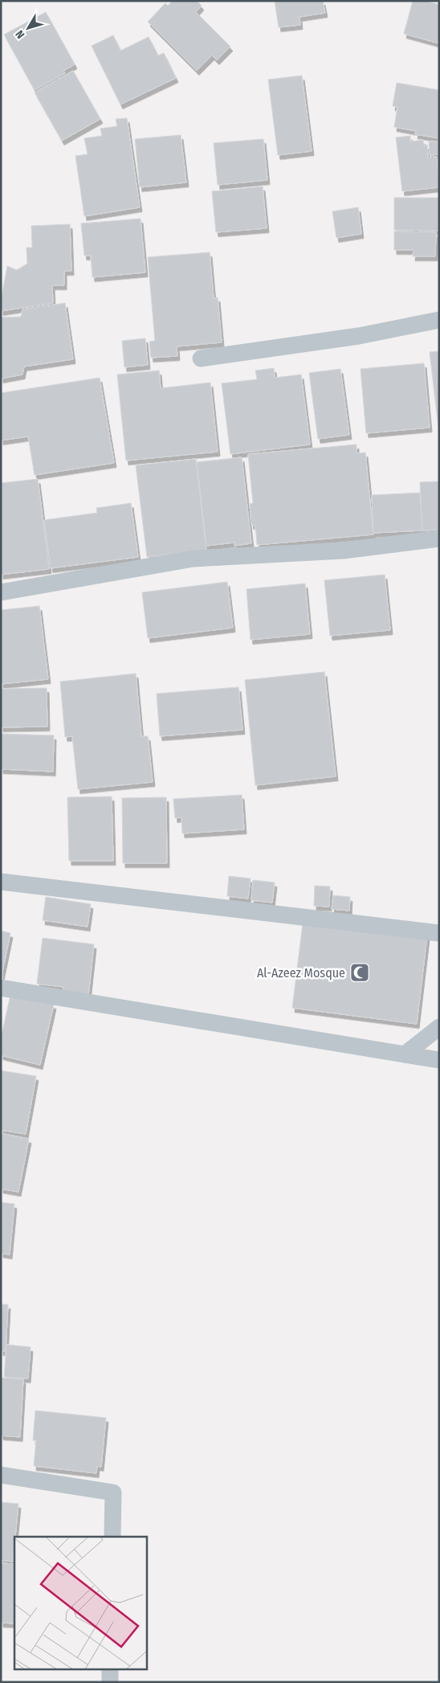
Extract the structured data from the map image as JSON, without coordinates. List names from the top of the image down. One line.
{"places":{"mosque":["Al-Azeez Mosque"]},"north":"bottom left"}
